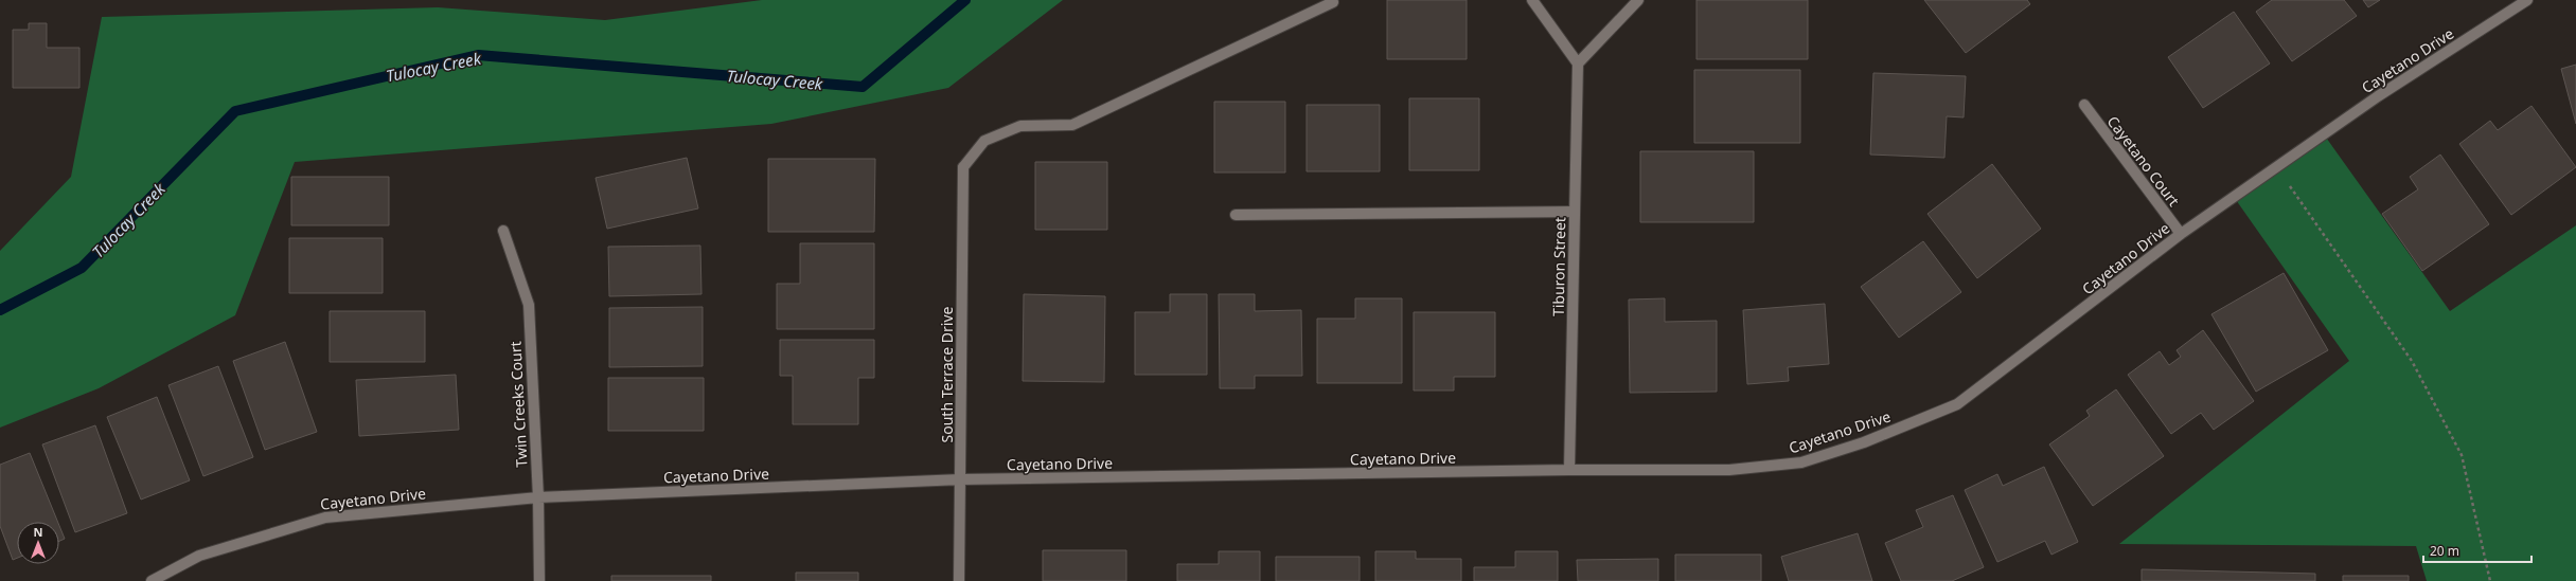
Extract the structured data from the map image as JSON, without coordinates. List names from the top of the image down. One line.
{"streets":{"street":["Cayetano Drive","Cayetano Court","Tiburon Street","South Terrace Drive","Twin Creeks Court"]},"crossings":[["Cayetano Drive","Cayetano Court"],["Cayetano Drive","Tiburon Street"],["Cayetano Drive","South Terrace Drive"],["Cayetano Drive","Twin Creeks Court"]],"water":["Tulocay Creek"],"scale_bar":"20 m","north":"top"}
